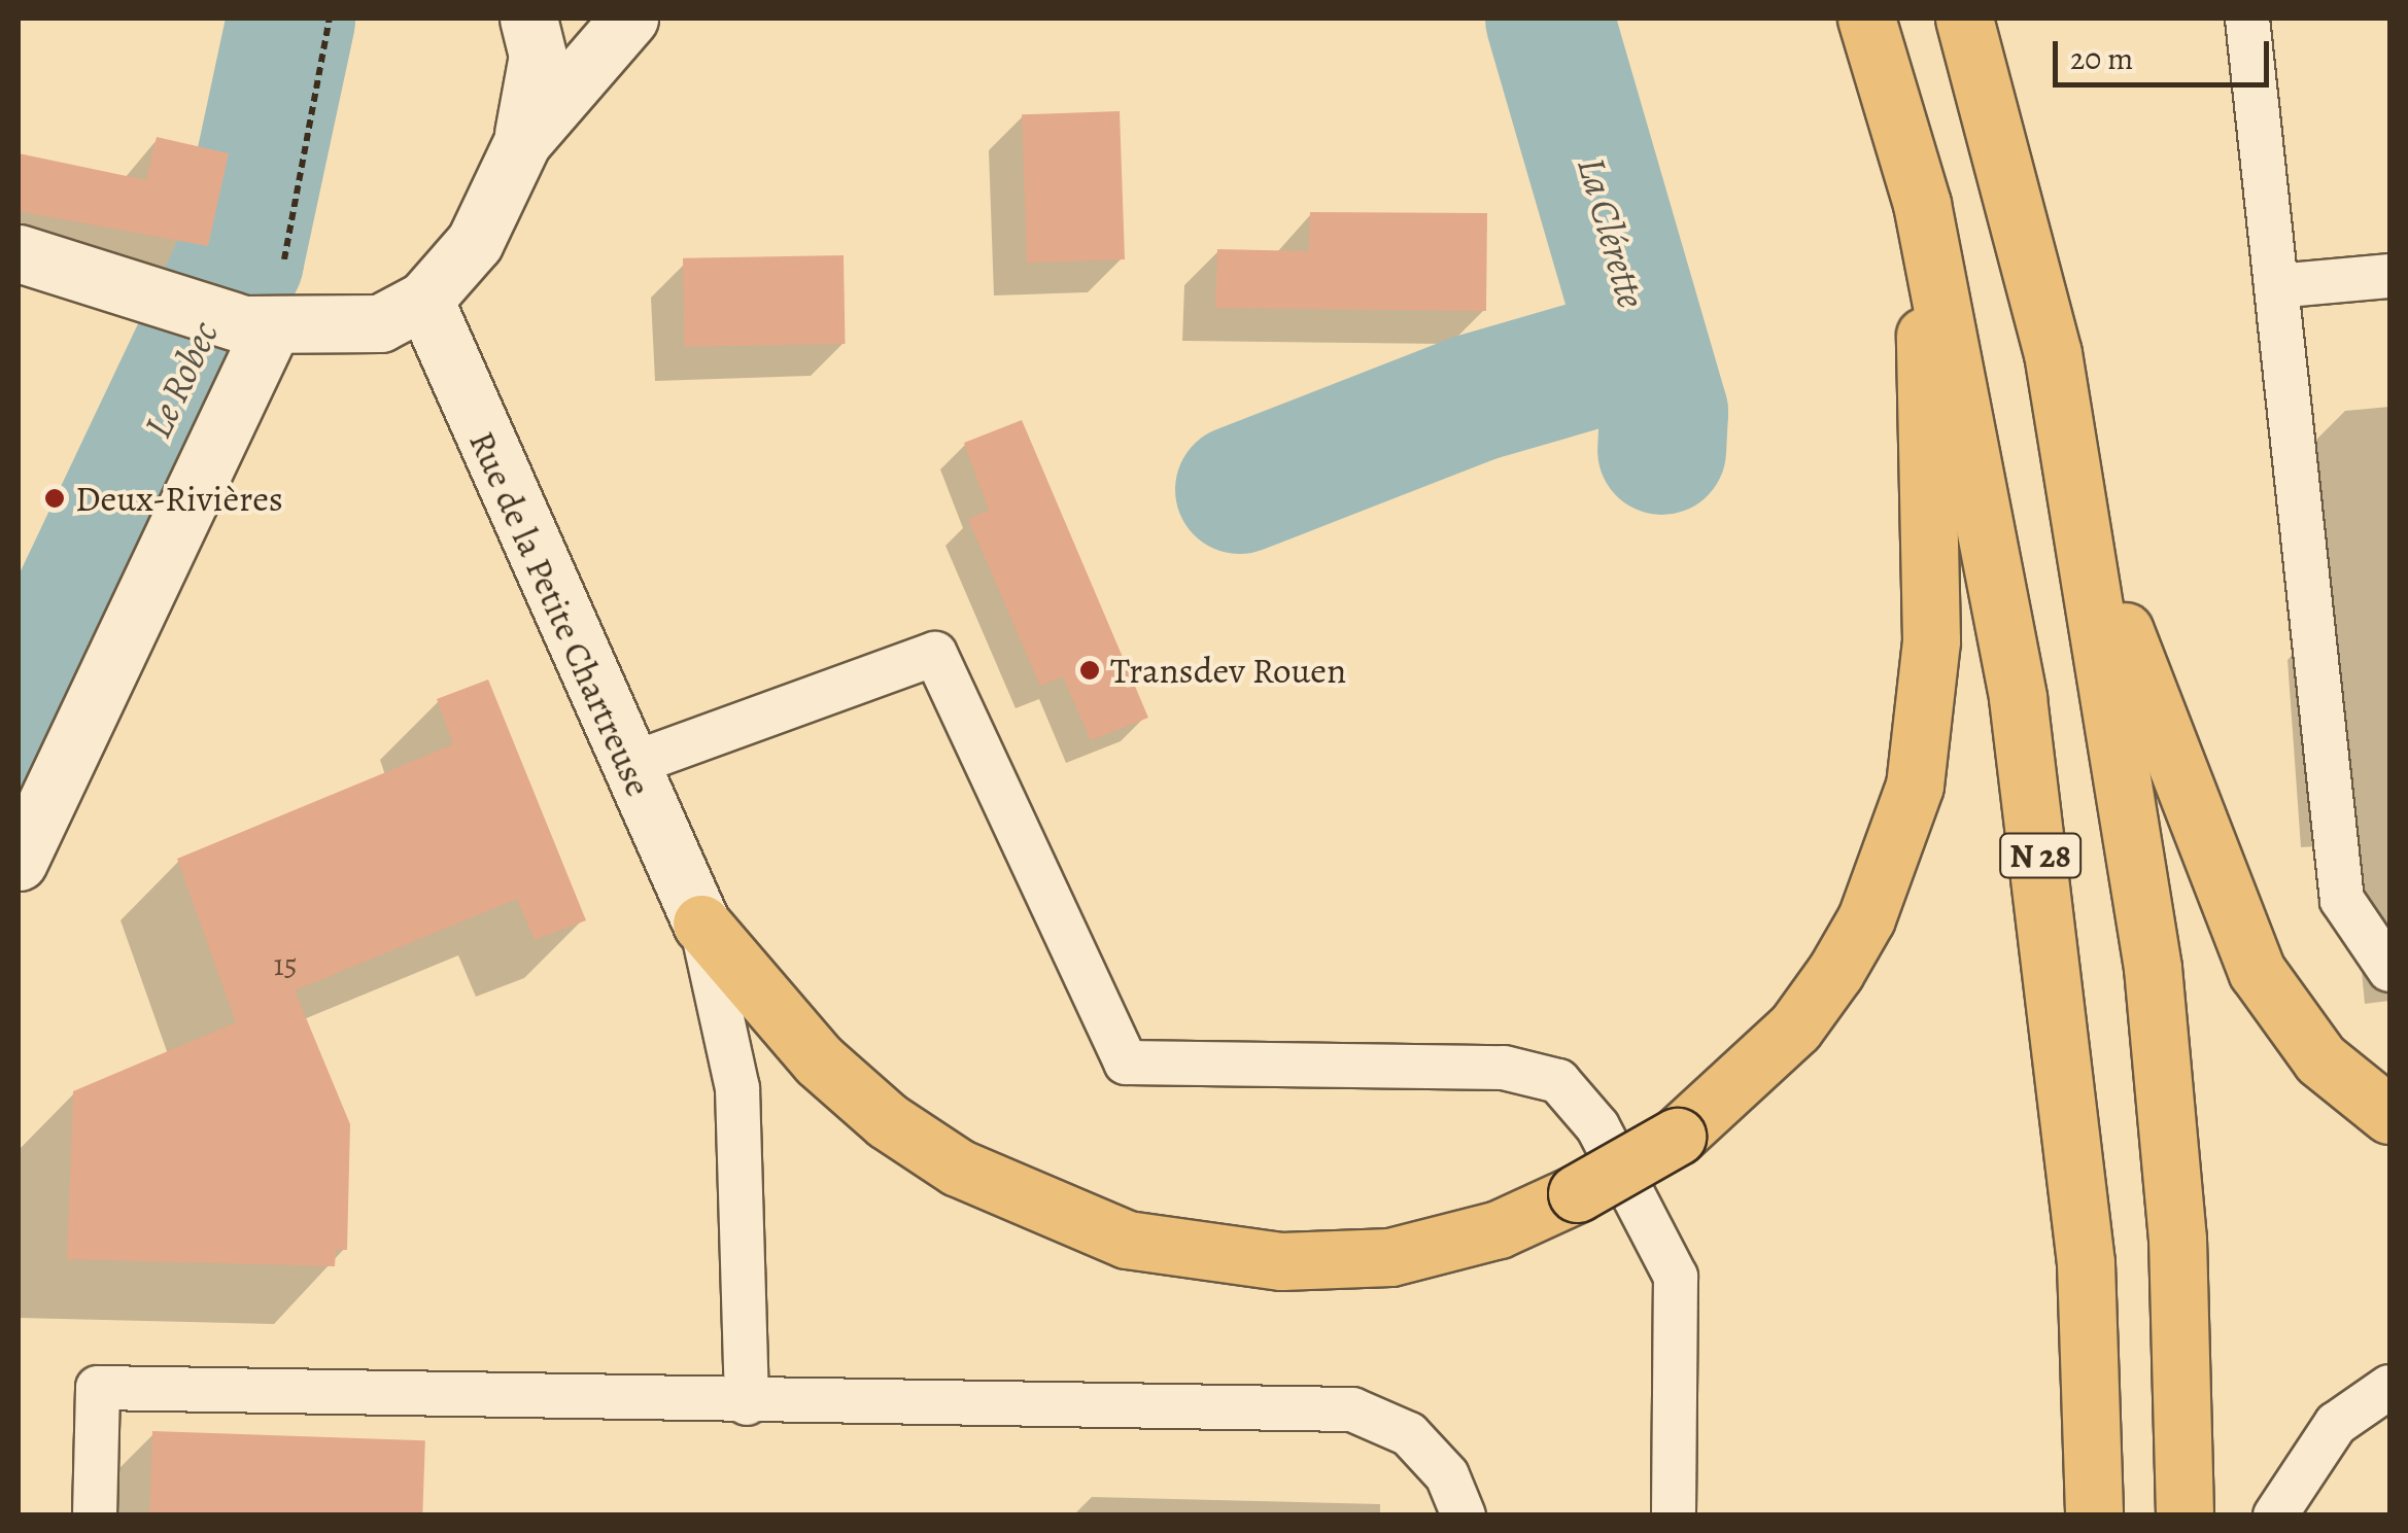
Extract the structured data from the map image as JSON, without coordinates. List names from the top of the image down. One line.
{"streets":{"highway":["N 28"],"street":["Rue de la Petite Chartreuse"]},"water":["La Clérette","Le Robec"],"places":["Deux-Rivières","Transdev Rouen"],"house_numbers":["15"],"scale_bar":"20 m"}
